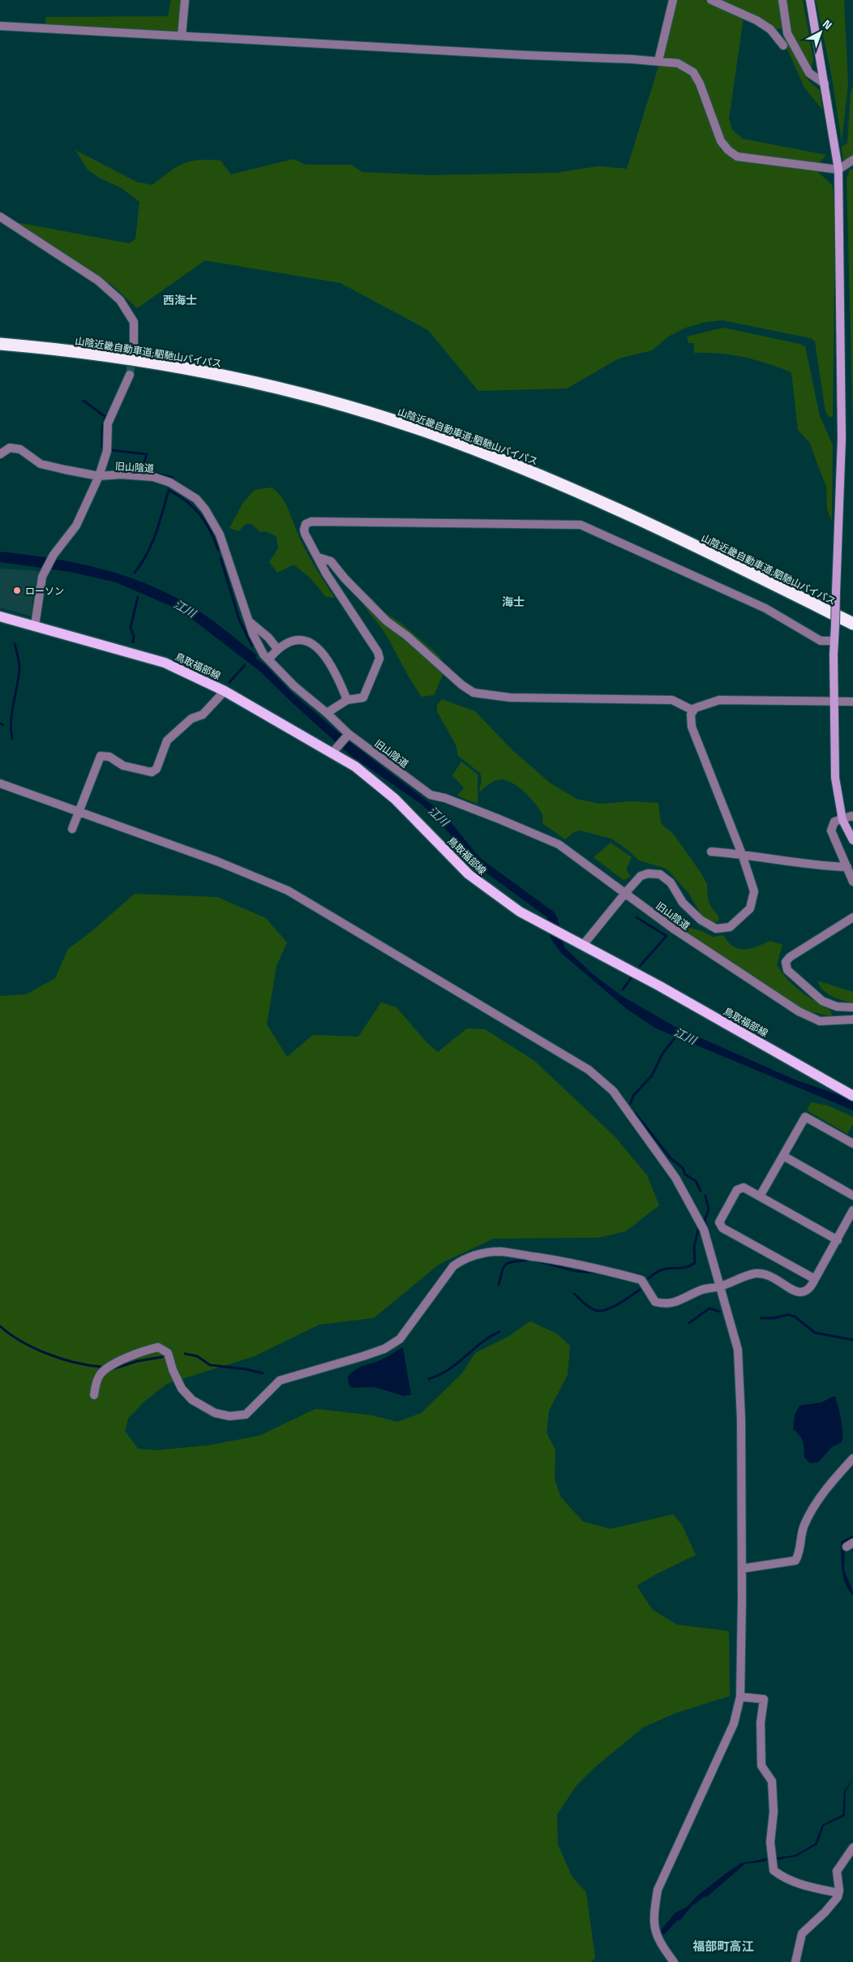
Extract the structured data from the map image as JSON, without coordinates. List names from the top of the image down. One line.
{"streets":{"highway":["山陰近畿自動車道;駟馳山バイパス"],"main road":["鳥取福部線"],"street":["旧山陰道"]},"districts":["西海士","海士","福部町高江"],"water":["江川"],"places":["ローソン"],"north":"top right"}
